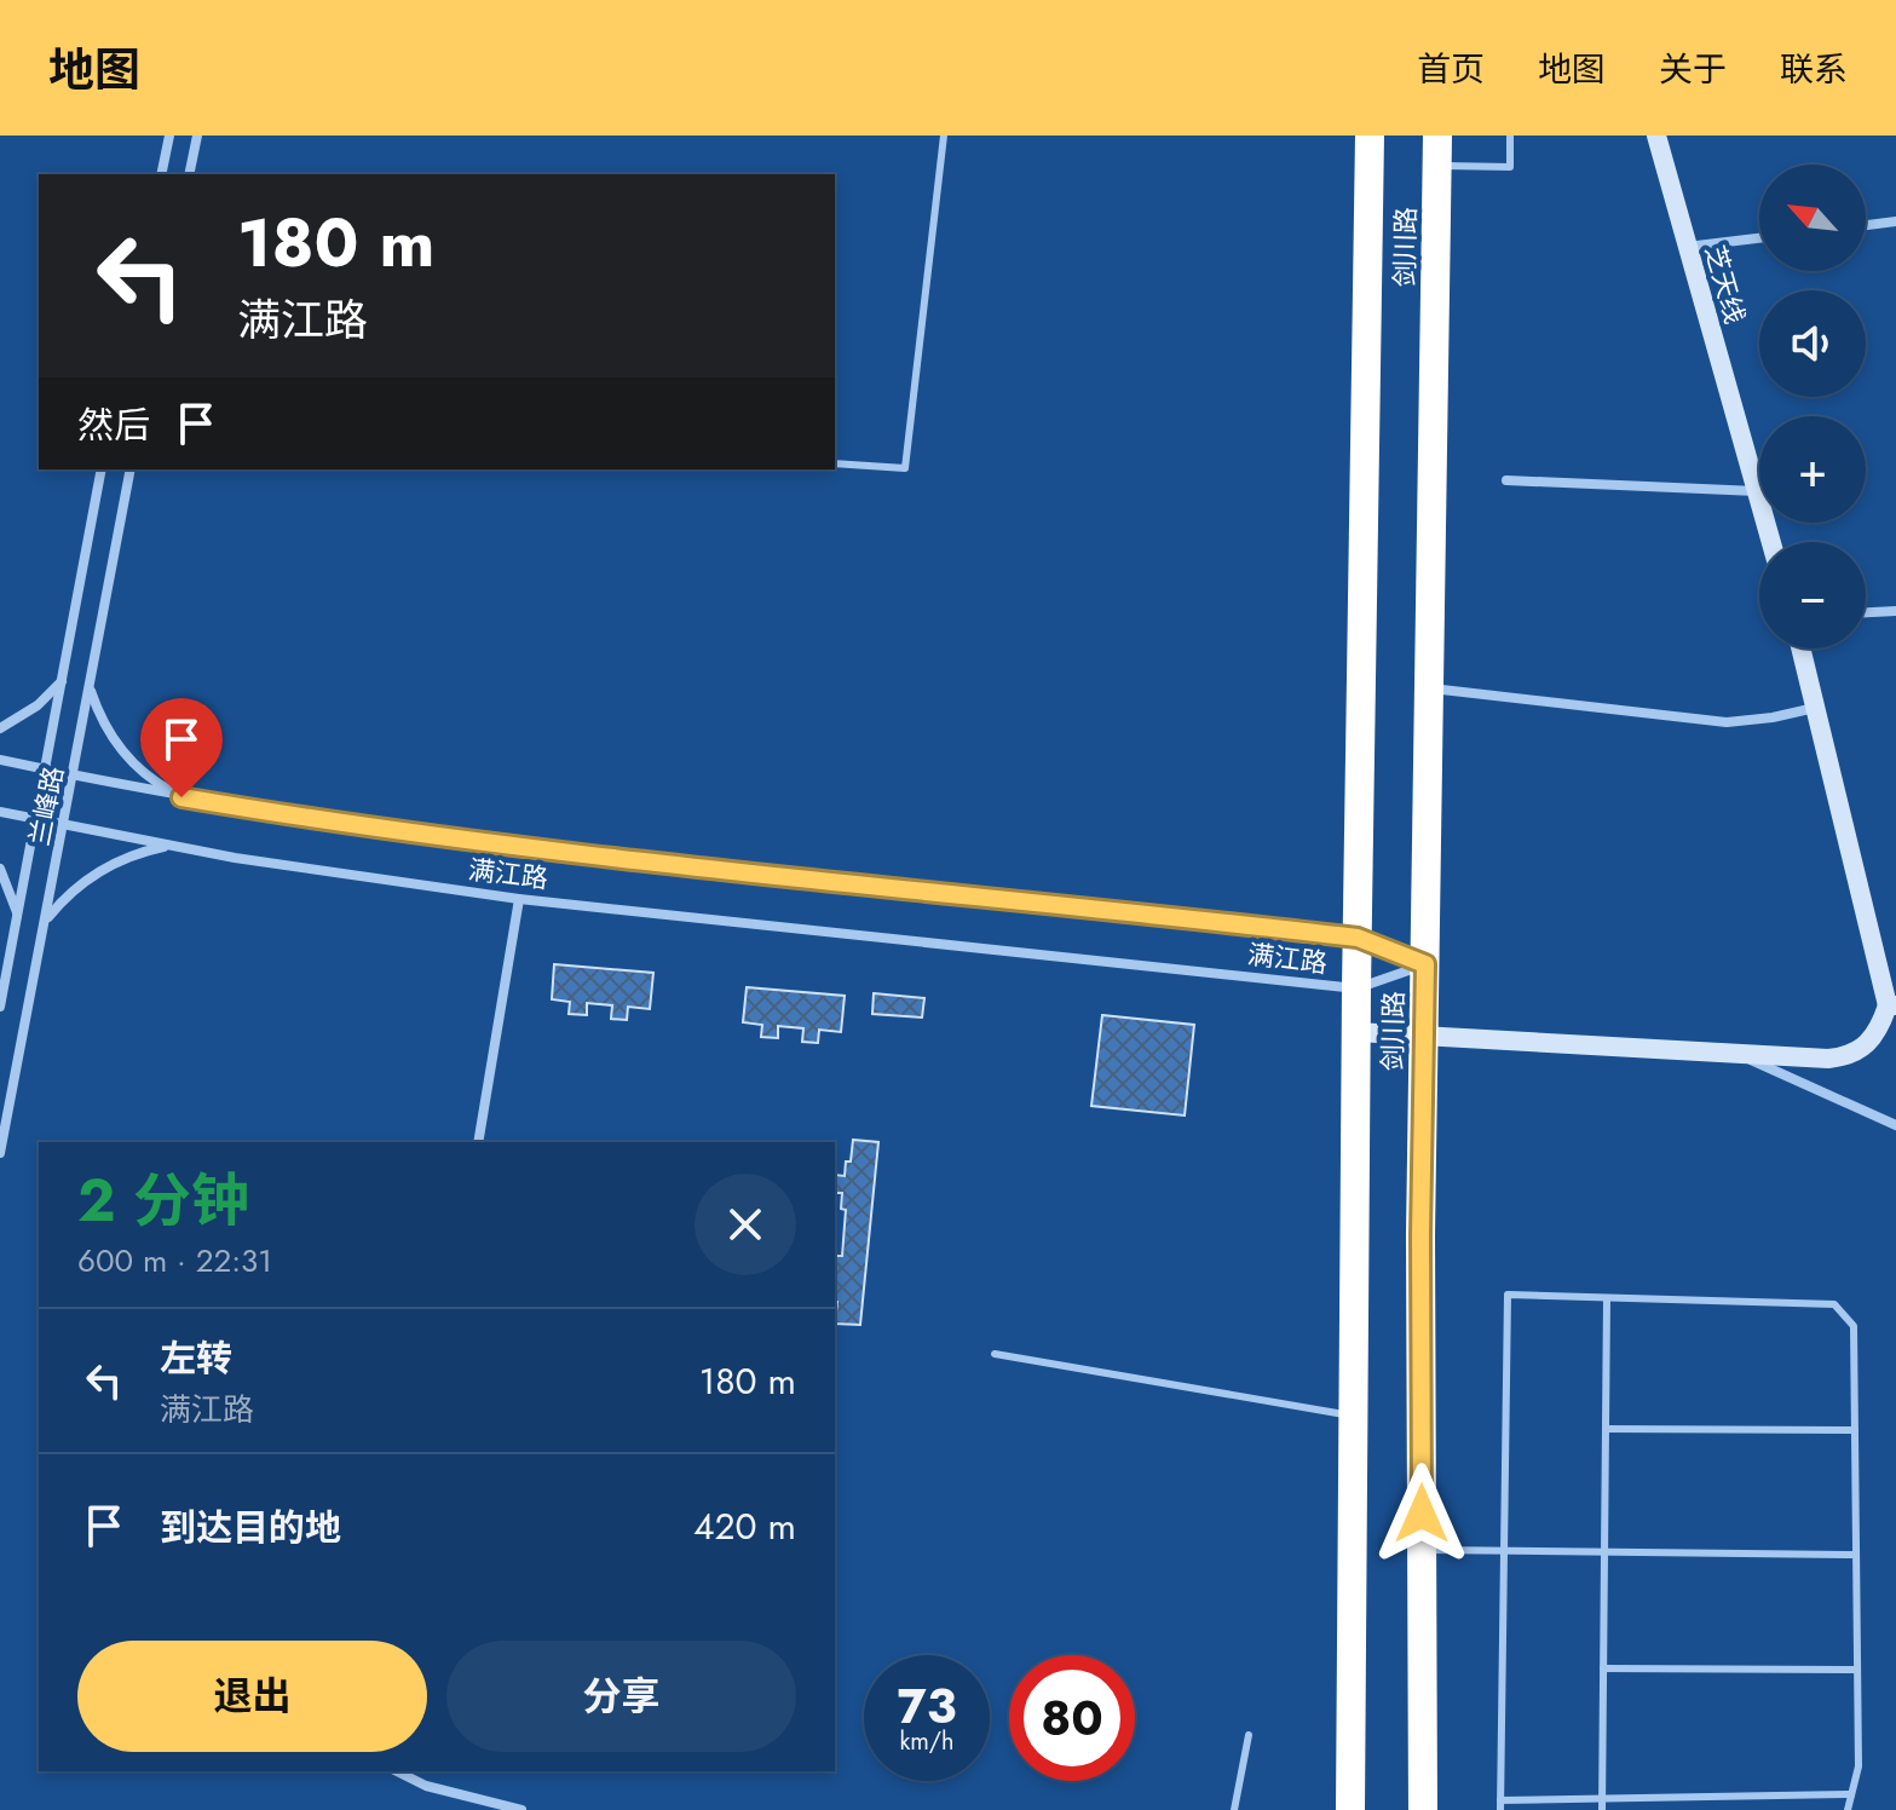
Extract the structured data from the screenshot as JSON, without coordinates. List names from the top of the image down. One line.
{"streets":{"highway":["剑川路"],"street":["芝天线","兰峰路","满江路"]},"crossings":[["剑川路","满江路"],["兰峰路","满江路"]],"north":"top left","page":{"header":"地图","nav":["首页","地图","关于","联系"],"map_buttons":["+","−"],"turn":["180 m","满江路"],"then":"然后","heading":["2 分钟","600 m · 22:31"],"list":[{"name":"左转","note":"满江路","value":"180 m"},{"name":"到达目的地","value":"420 m"}],"buttons":["退出","分享"],"speed":"73 km/h","limit":"80"}}
